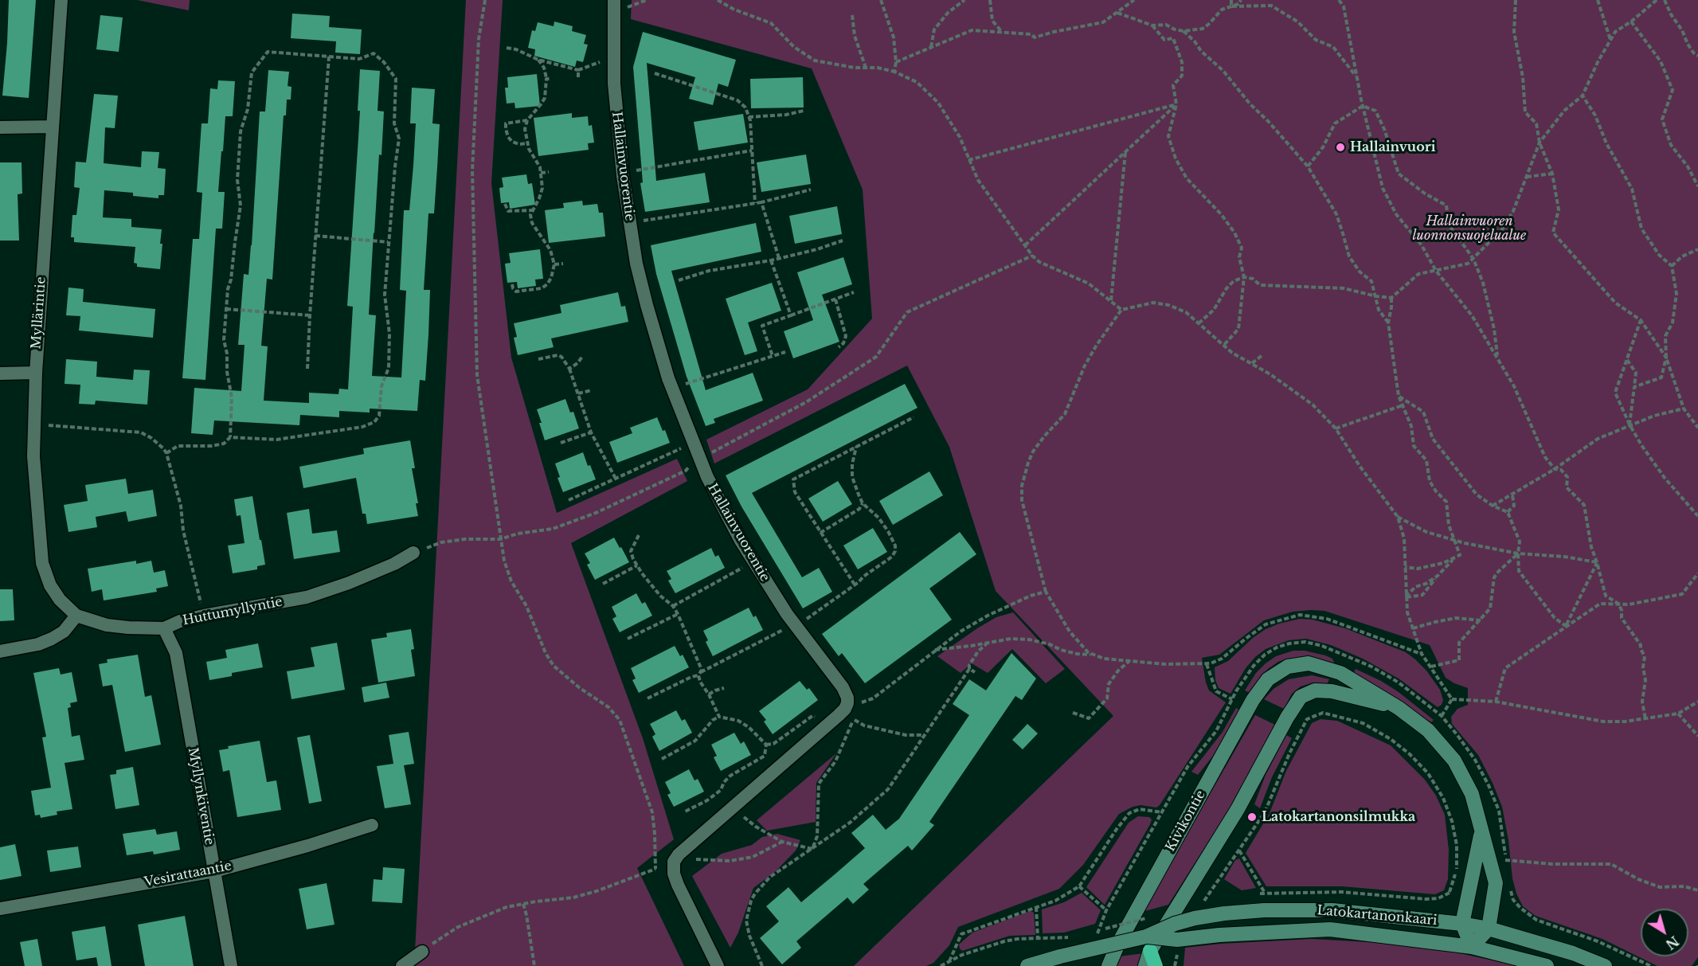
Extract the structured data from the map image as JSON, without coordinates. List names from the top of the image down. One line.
{"streets":{"street":["Hallainvuorentie","Myllärintie","Huttumyllyntie","Myllynkiventie","Kivikontie","Vesirattaantie","Latokartanonkaari"]},"crossings":[["Myllärintie","Huttumyllyntie"],["Huttumyllyntie","Myllynkiventie"],["Myllynkiventie","Vesirattaantie"]],"parks":["Hallainvuoren luonnonsuojelualue"],"places":["Hallainvuori","Latokartanonsilmukka"],"north":"bottom right"}
